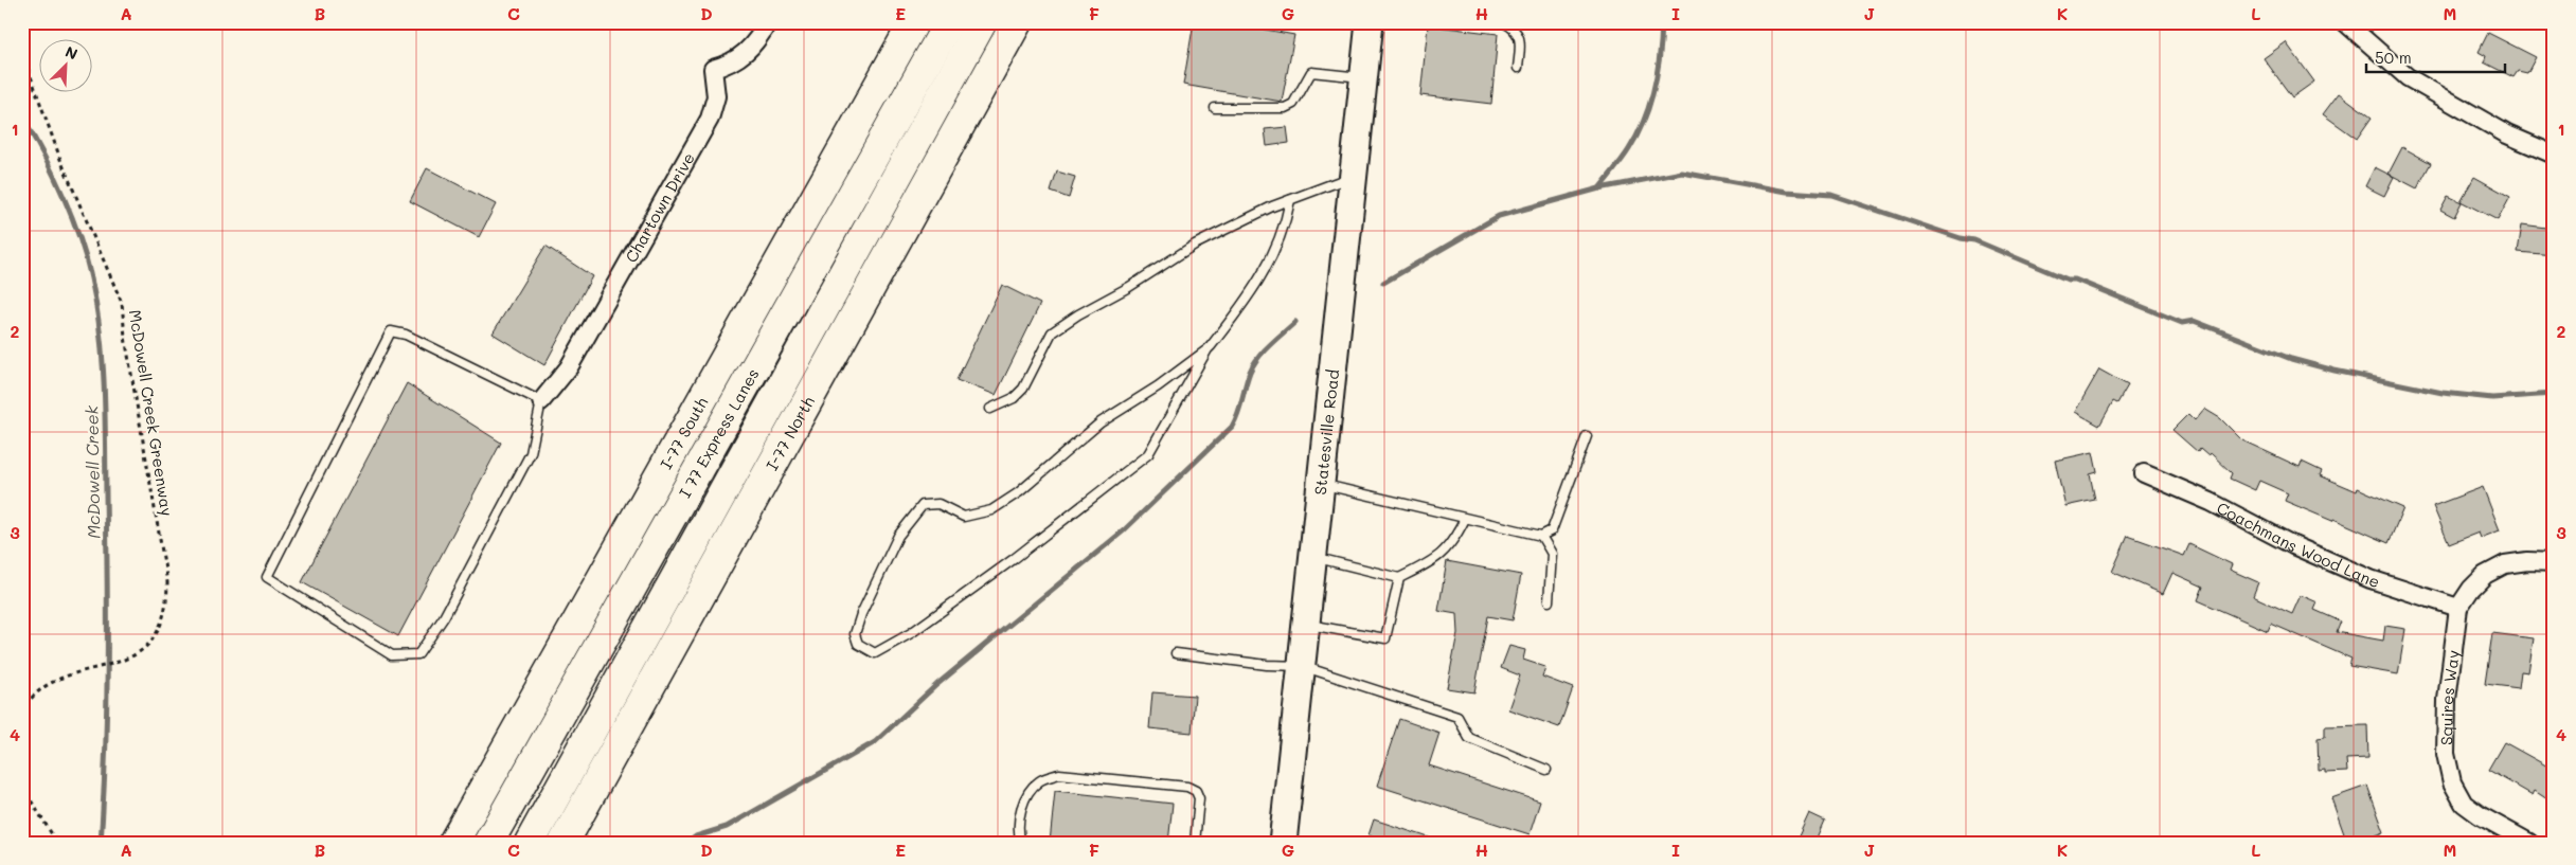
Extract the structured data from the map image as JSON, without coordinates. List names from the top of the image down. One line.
{"streets":{"highway":["I 77 Express Lanes","I-77 North","I-77 South"],"main road":["Statesville Road"],"street":["Chartown Drive","Coachmans Wood Lane","Squires Way"],"path":["McDowell Creek Greenway"]},"crossings":[["Coachmans Wood Lane","Squires Way"]],"water":["McDowell Creek"],"scale_bar":"50 m","north":"top right","grid":{"columns":["A","B","C","D","E","F","G","H","I","J","K","L","M"],"rows":["1","2","3","4"]}}
